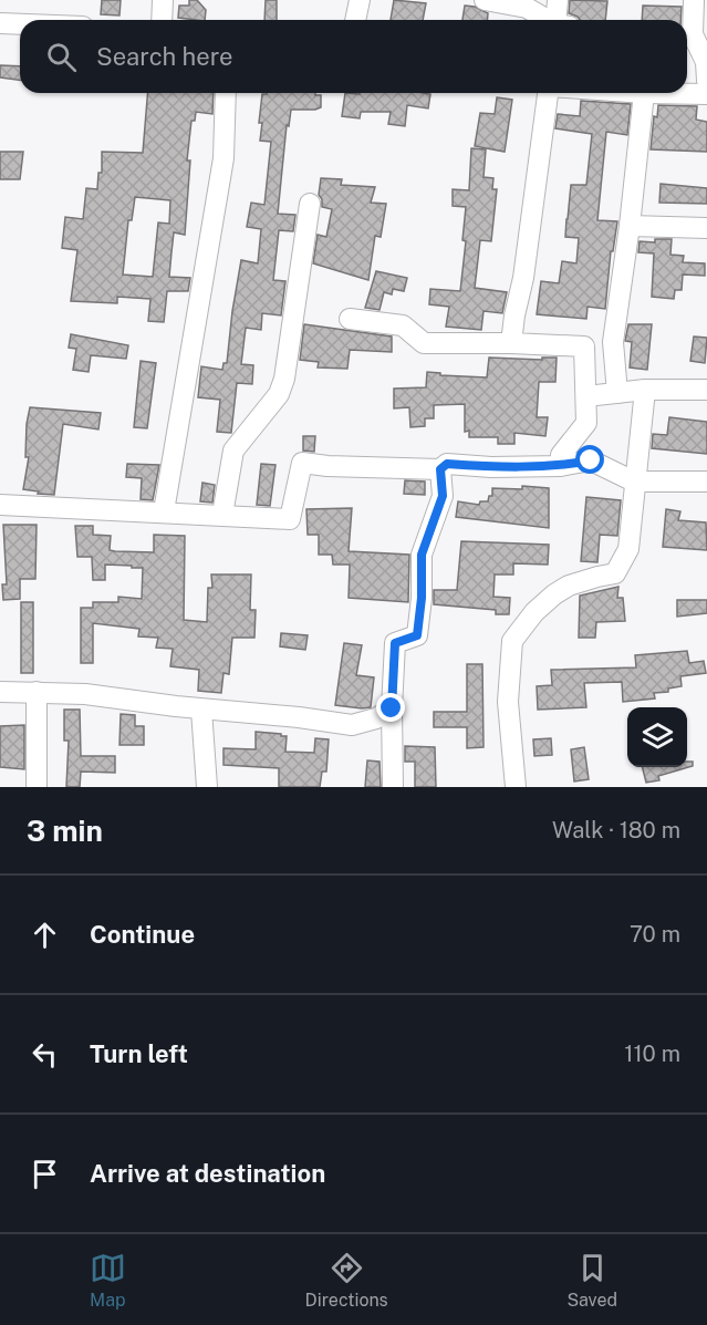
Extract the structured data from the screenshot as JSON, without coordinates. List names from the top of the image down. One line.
{"page":{"search":"Search here","heading":["3 min","Walk · 180 m"],"list":[["Continue","70 m"],["Turn left","110 m"],"Arrive at destination"],"nav":["Map","Directions","Saved"]}}
